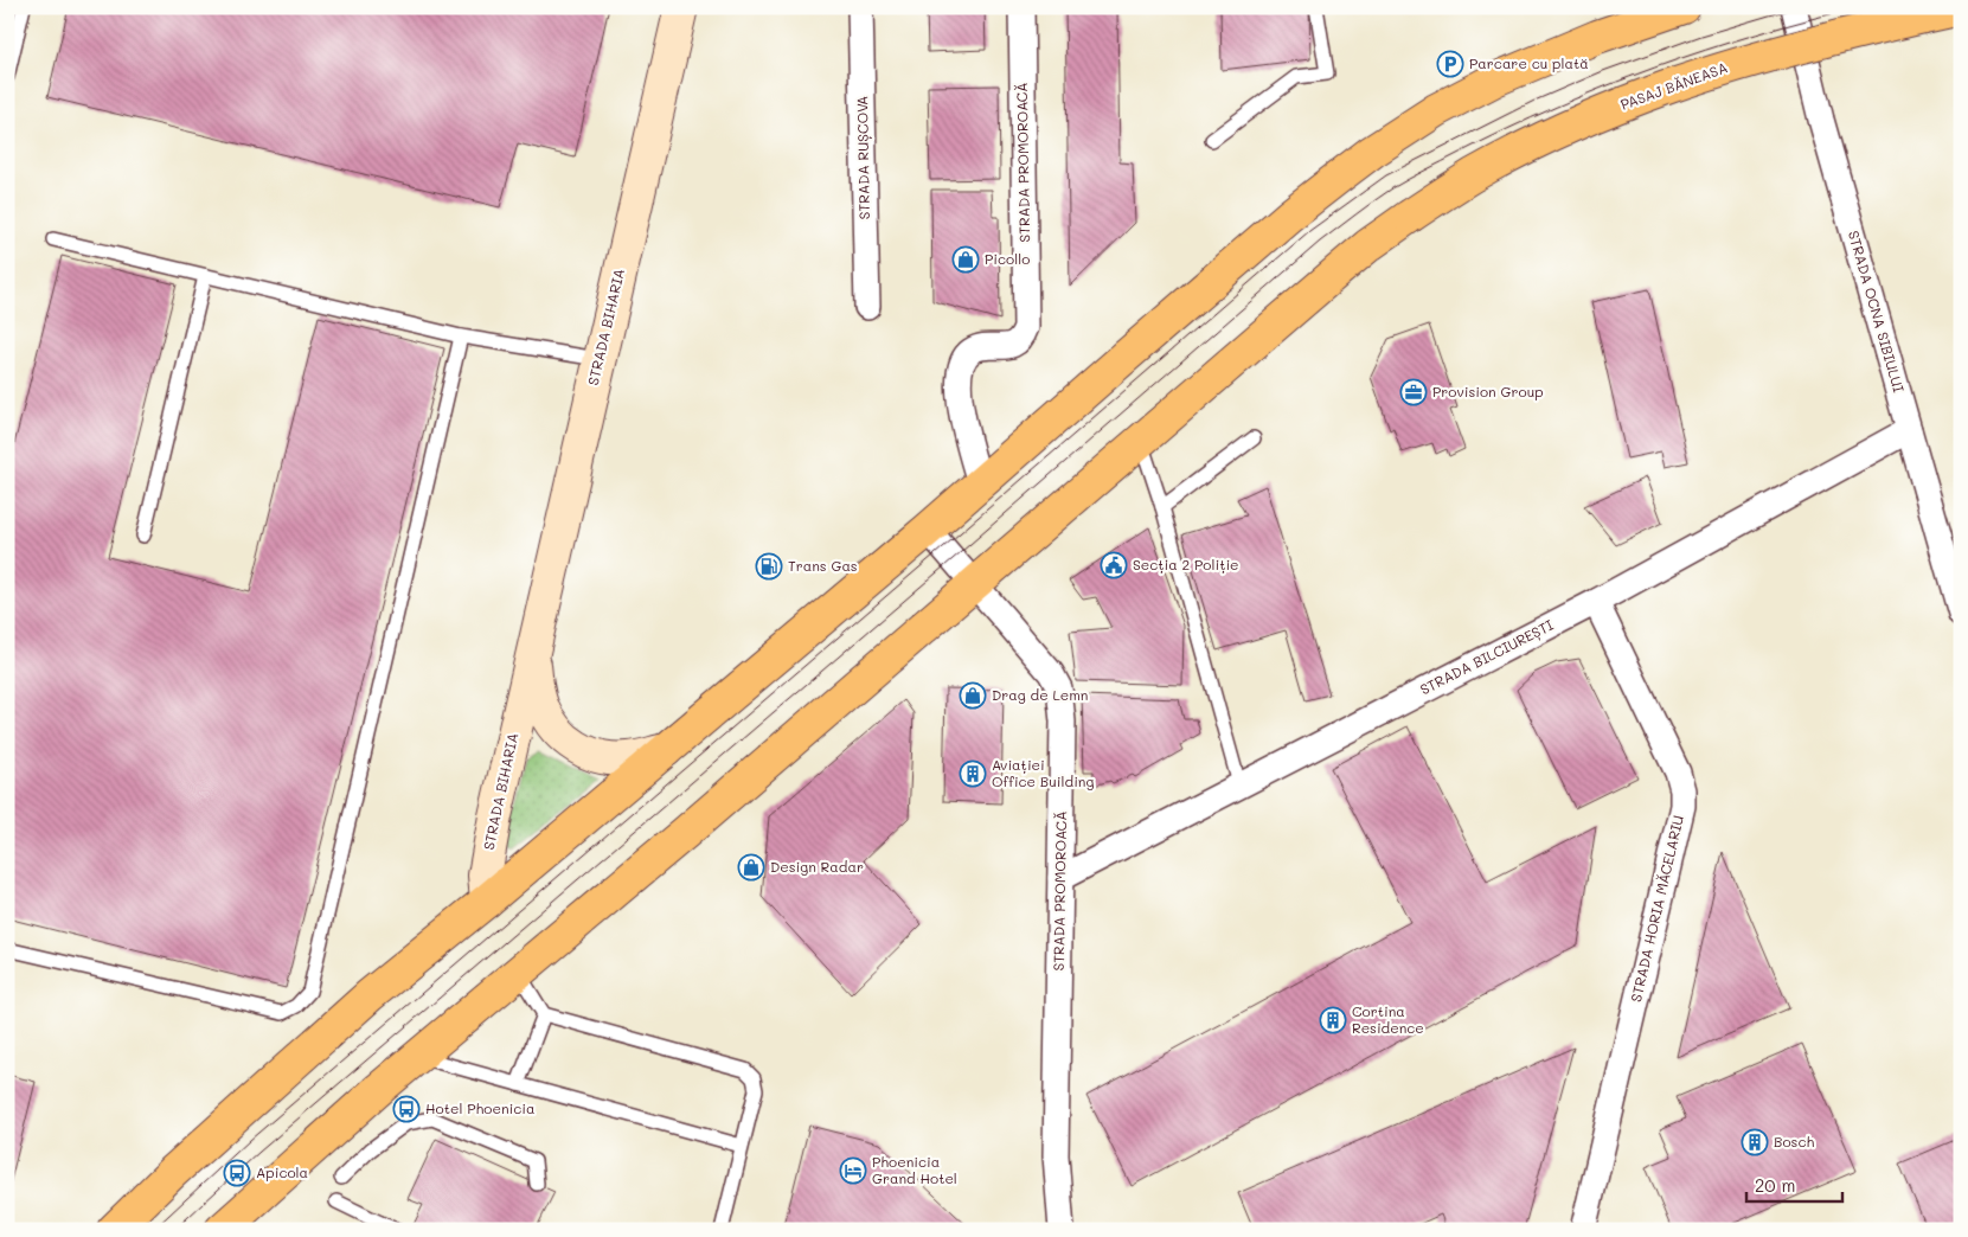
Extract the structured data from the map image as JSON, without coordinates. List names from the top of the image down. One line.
{"streets":{"main road":["PASAJ BĂNEASA"],"street":["STRADA RUȘCOVA","STRADA PROMOROACĂ","STRADA OCNA SIBIULUI","STRADA BIHARIA","STRADA BILCIUREȘTI","STRADA HORIA MĂCELARIU"]},"crossings":[["PASAJ BĂNEASA","STRADA PROMOROACĂ"],["STRADA PROMOROACĂ","STRADA BILCIUREȘTI"],["STRADA OCNA SIBIULUI","STRADA BILCIUREȘTI"],["STRADA BILCIUREȘTI","STRADA HORIA MĂCELARIU"]],"places":{"parking":["Parcare cu plată"],"shop":["Picollo","Drag de Lemn","Design Radar"],"office":["Provision Group"],"public building":["Secția 2 Poliție"],"fuel station":["Trans Gas"],"building":["Aviației Office Building","Cortina Residence","Bosch"],"bus stop":["Hotel Phoenicia","Apicola"],"hotel":["Phoenicia Grand Hotel"]},"scale_bar":"20 m"}
